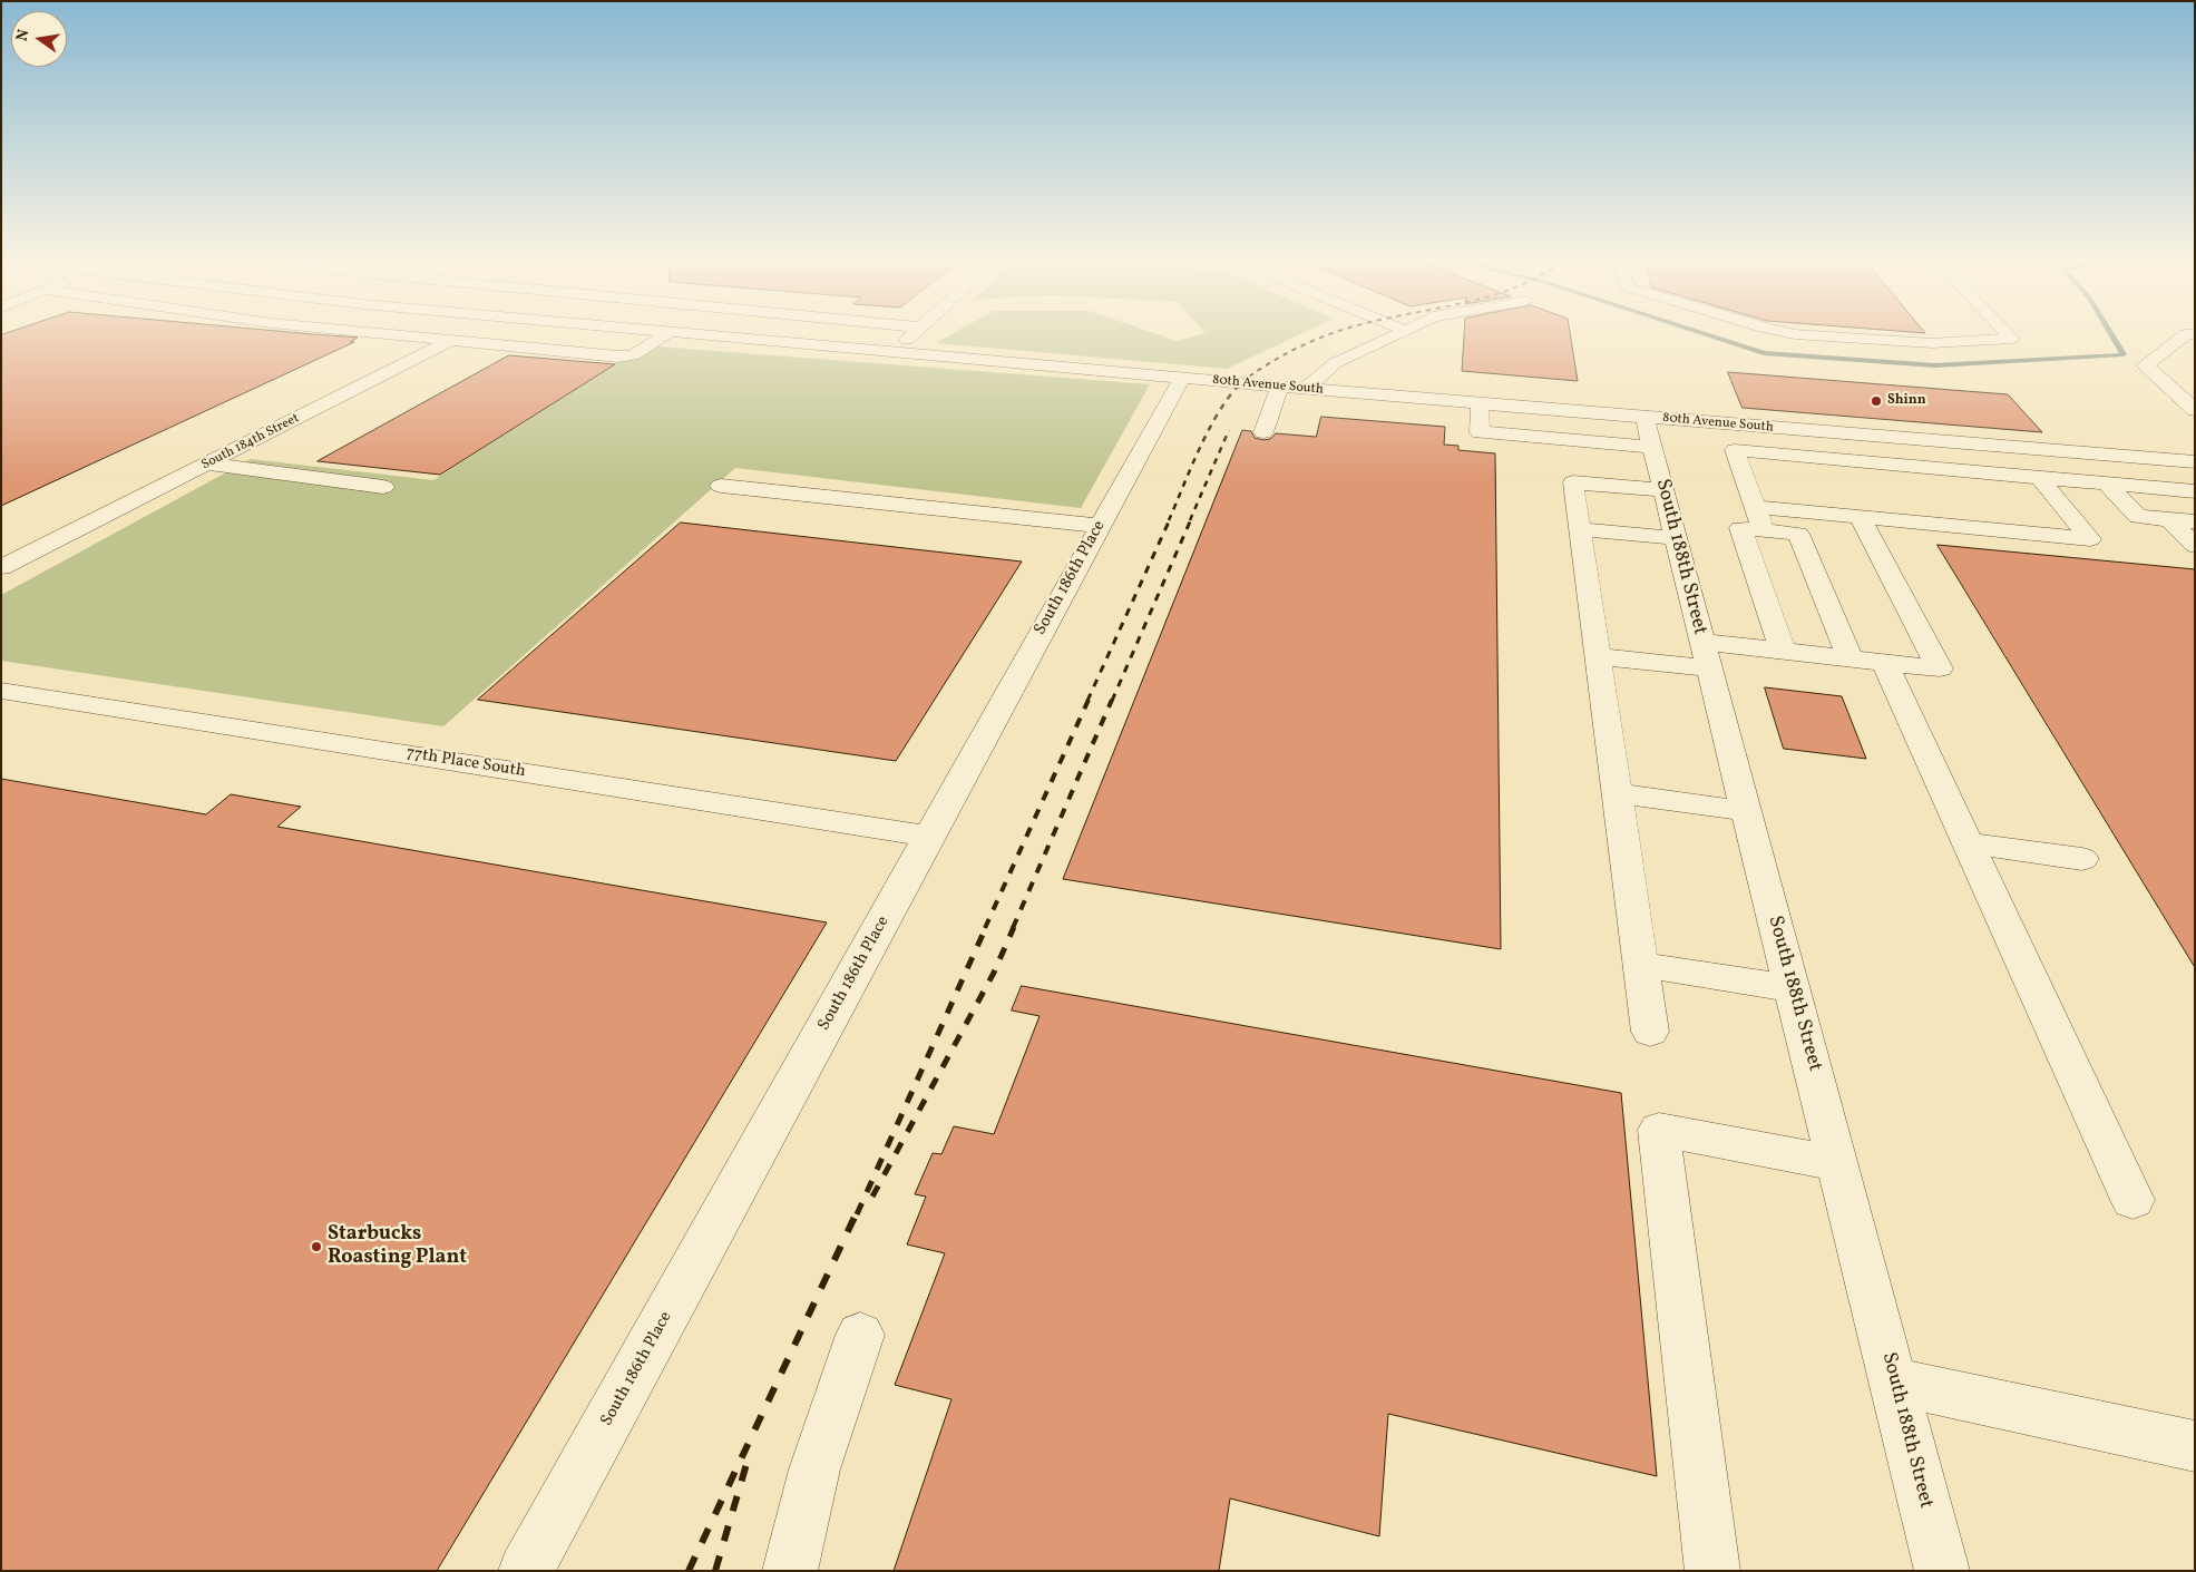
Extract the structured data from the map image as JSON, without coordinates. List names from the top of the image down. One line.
{"streets":{"street":["80th Avenue South","South 184th Street","South 188th Street","South 186th Place","77th Place South"]},"crossings":[["80th Avenue South","South 188th Street"],["80th Avenue South","South 186th Place"],["South 186th Place","77th Place South"]],"places":["Shinn","Starbucks Roasting Plant"],"north":"left"}
